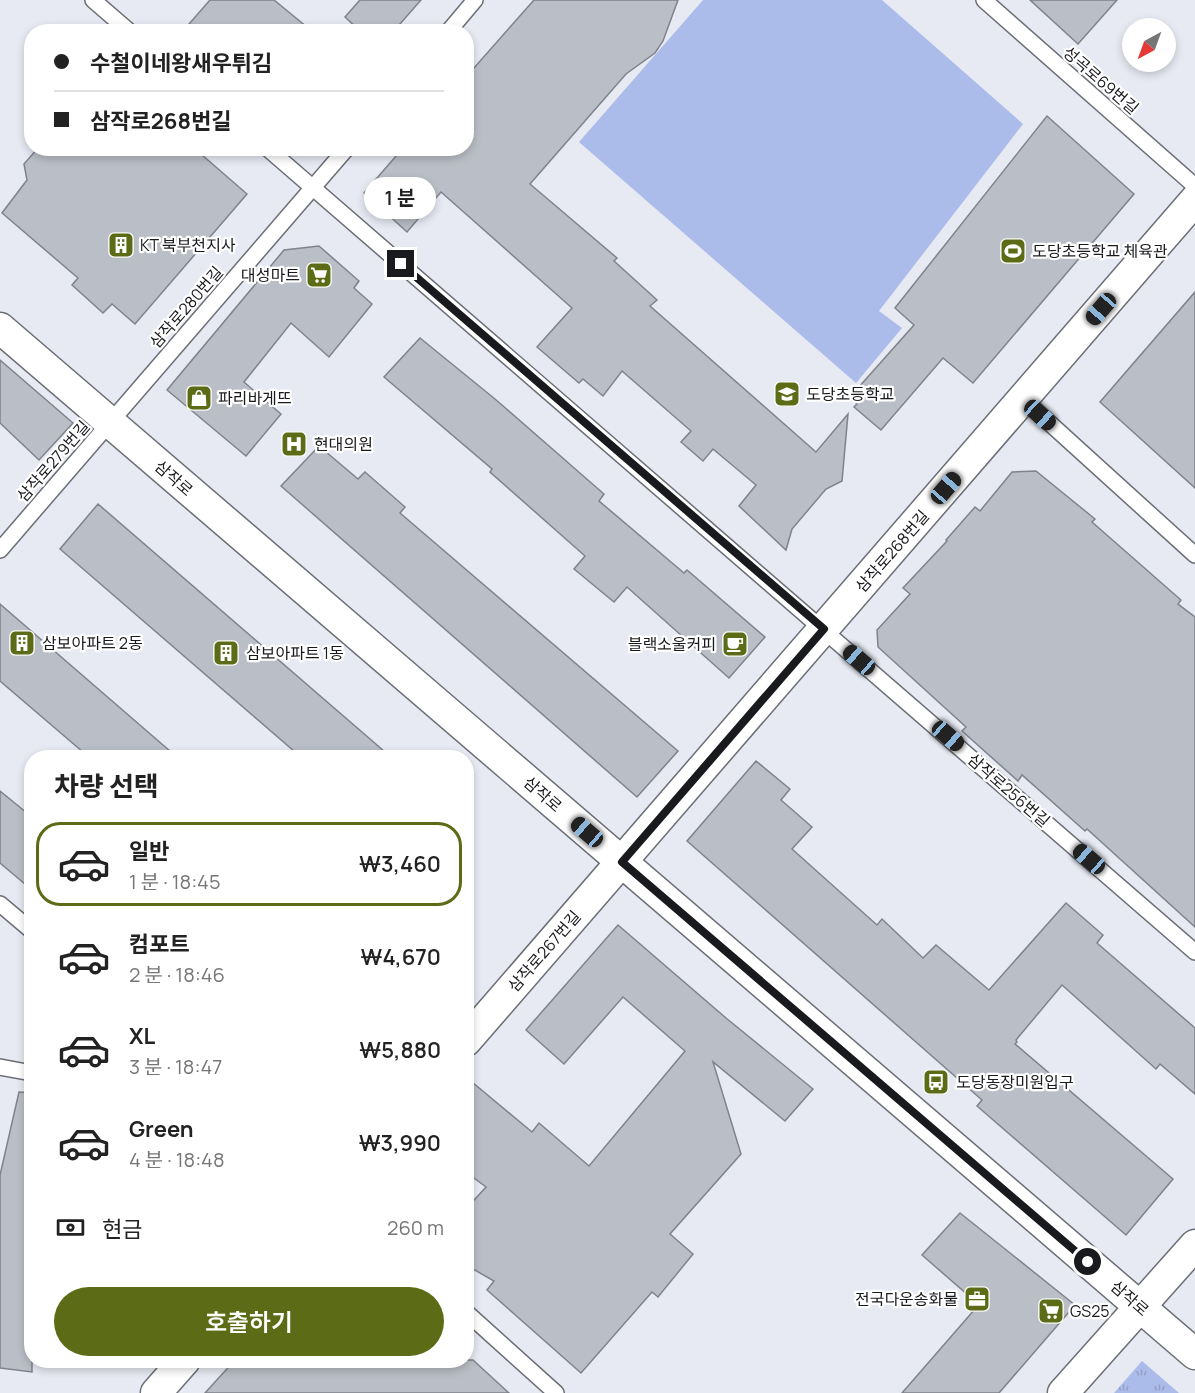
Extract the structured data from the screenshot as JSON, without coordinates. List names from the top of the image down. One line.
{"streets":{"street":["삼작로","삼작로268번길","삼작로267번길"],"lane":["성곡로69번길","삼작로280번길","삼작로279번길","삼작로256번길"]},"crossings":[["삼작로280번길","삼작로279번길"],["삼작로280번길","삼작로"],["삼작로279번길","삼작로"],["삼작로","삼작로268번길"],["삼작로","삼작로267번길"],["삼작로268번길","삼작로256번길"],["삼작로268번길","삼작로267번길"]],"places":{"building":["KT 북부천지사","삼보아파트 2동","삼보아파트 1동"],"sports":["도당초등학교 체육관"],"supermarket":["대성마트","GS25"],"school or university":["도당초등학교"],"shop":["파리바게뜨"],"hospital":["현대의원"],"cafe":["블랙소울커피"],"bus stop":["도당동장미원입구"],"office":["전국다운송화물"]},"north":"bottom left","page":{"banner":["수철이네왕새우튀김","삼작로268번길"],"bubble":"1 분","heading":"차량 선택","list":[{"name":"일반","note":"1 분 · 18:45","value":"₩3,460"},{"name":"컴포트","note":"2 분 · 18:46","value":"₩4,670"},{"name":"XL","note":"3 분 · 18:47","value":"₩5,880"},{"name":"Green","note":"4 분 · 18:48","value":"₩3,990"}],"pay":["현금","260 m"],"buttons":"호출하기"}}
